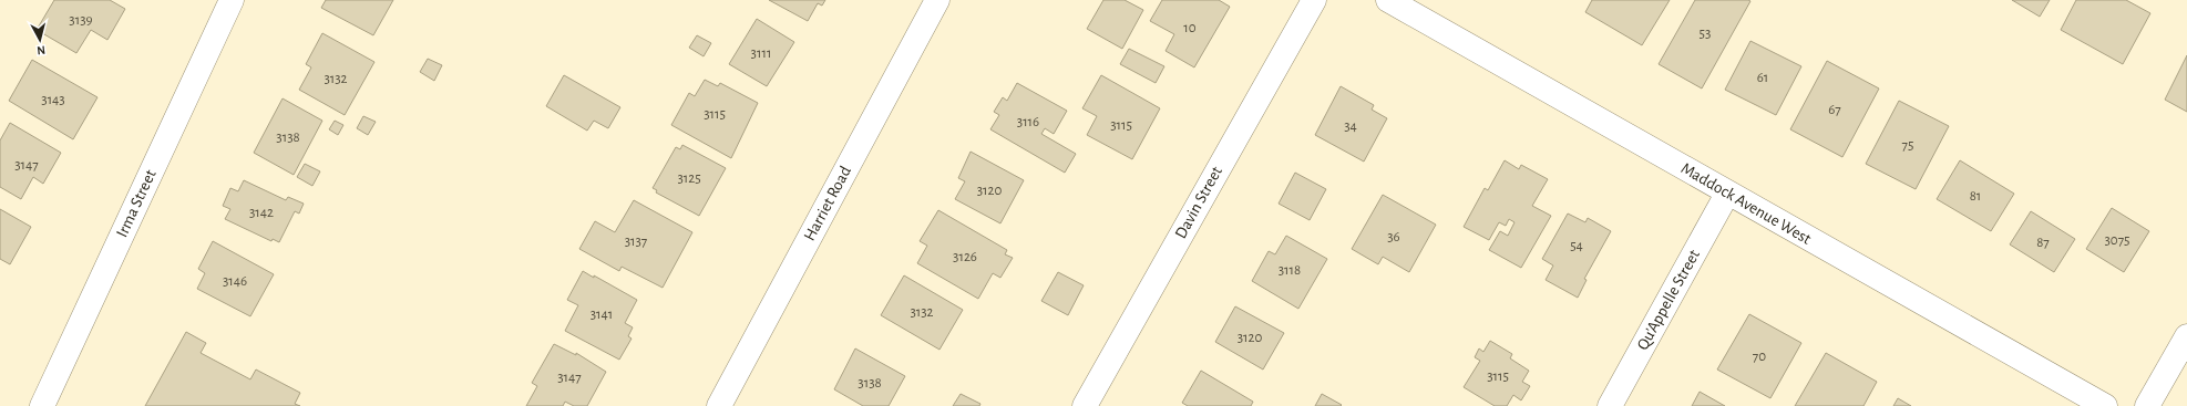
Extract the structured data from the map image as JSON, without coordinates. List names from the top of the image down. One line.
{"streets":{"street":["Davin Street","Irma Street","Harriet Road","Maddock Avenue West","Qu'Appelle Street"]},"crossings":[["Maddock Avenue West","Qu'Appelle Street"]],"house_numbers":["3139","10","53","3111","61","3132","3143","67","3115","3116","3115","34","3138","75","3147","3125","3120","81","3142","36","3075","3137","87","54","3126","3118","3146","3132","3141","3120","70","3115","3147","3138"],"north":"bottom"}
